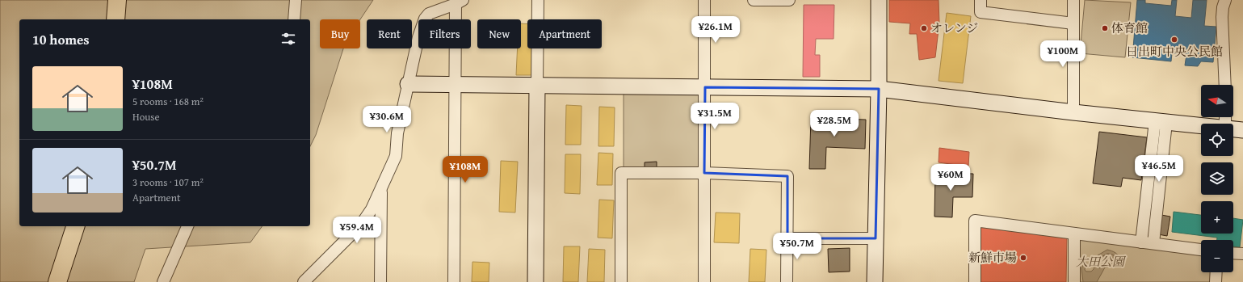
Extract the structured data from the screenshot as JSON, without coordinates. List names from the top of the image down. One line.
{"parks":["大田公園"],"places":["オレンジ","体育館","日出町中央公民館","新鮮市場"],"north":"left","page":{"price":["¥26.1M","¥100M","¥31.5M","¥30.6M","¥28.5M","¥46.5M","¥108M","¥60M","¥59.4M","¥50.7M"],"chip":["Buy","Rent","Filters","New","Apartment"],"heading":"10 homes","list":[{"name":"¥108M","note":"5 rooms · 168 m² · House"},{"name":"¥50.7M","note":"3 rooms · 107 m² · Apartment"}],"map_buttons":["+","−"]}}
